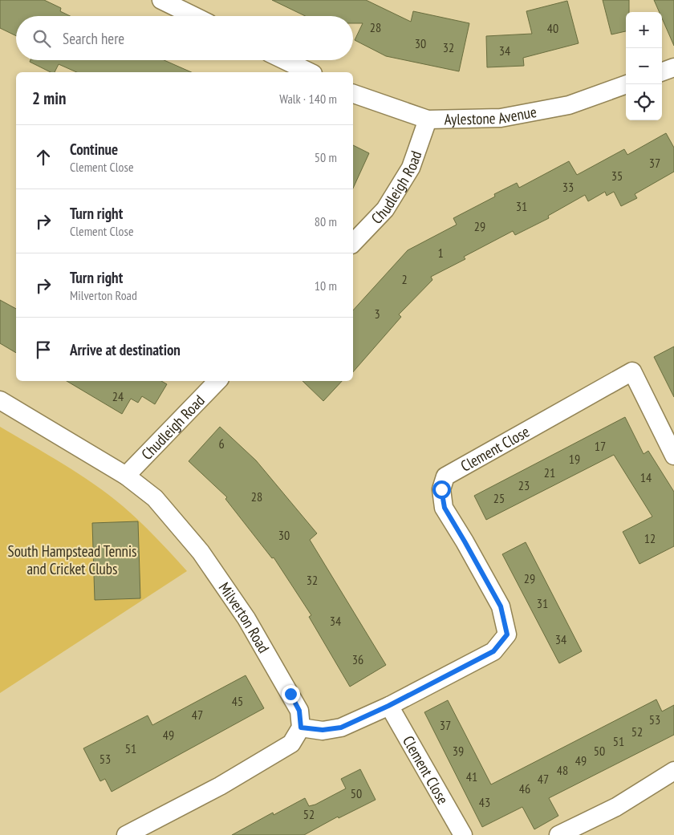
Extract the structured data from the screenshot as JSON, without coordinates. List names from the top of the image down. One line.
{"streets":{"street":["Aylestone Avenue","Chudleigh Road","Clement Close","Milverton Road"]},"crossings":[["Aylestone Avenue","Chudleigh Road"],["Chudleigh Road","Milverton Road"],["Clement Close","Milverton Road"]],"parks":["South Hampstead Tennis and Cricket Clubs"],"house_numbers":["28","40","30","32","34","37","35","33","31","29","1","2","3","24","6","17","19","21","14","23","28","25","30","12","29","32","31","34","34","36","45","47","53","37","52","49","51","51","39","50","53","49","48","41","47","46","50","43","52"],"page":{"map_buttons":["+","−"],"search":"Search here","heading":["2 min","Walk · 140 m"],"list":[["Continue","Clement Close","50 m"],["Turn right","Clement Close","80 m"],["Turn right","Milverton Road","10 m"],"Arrive at destination"]}}
